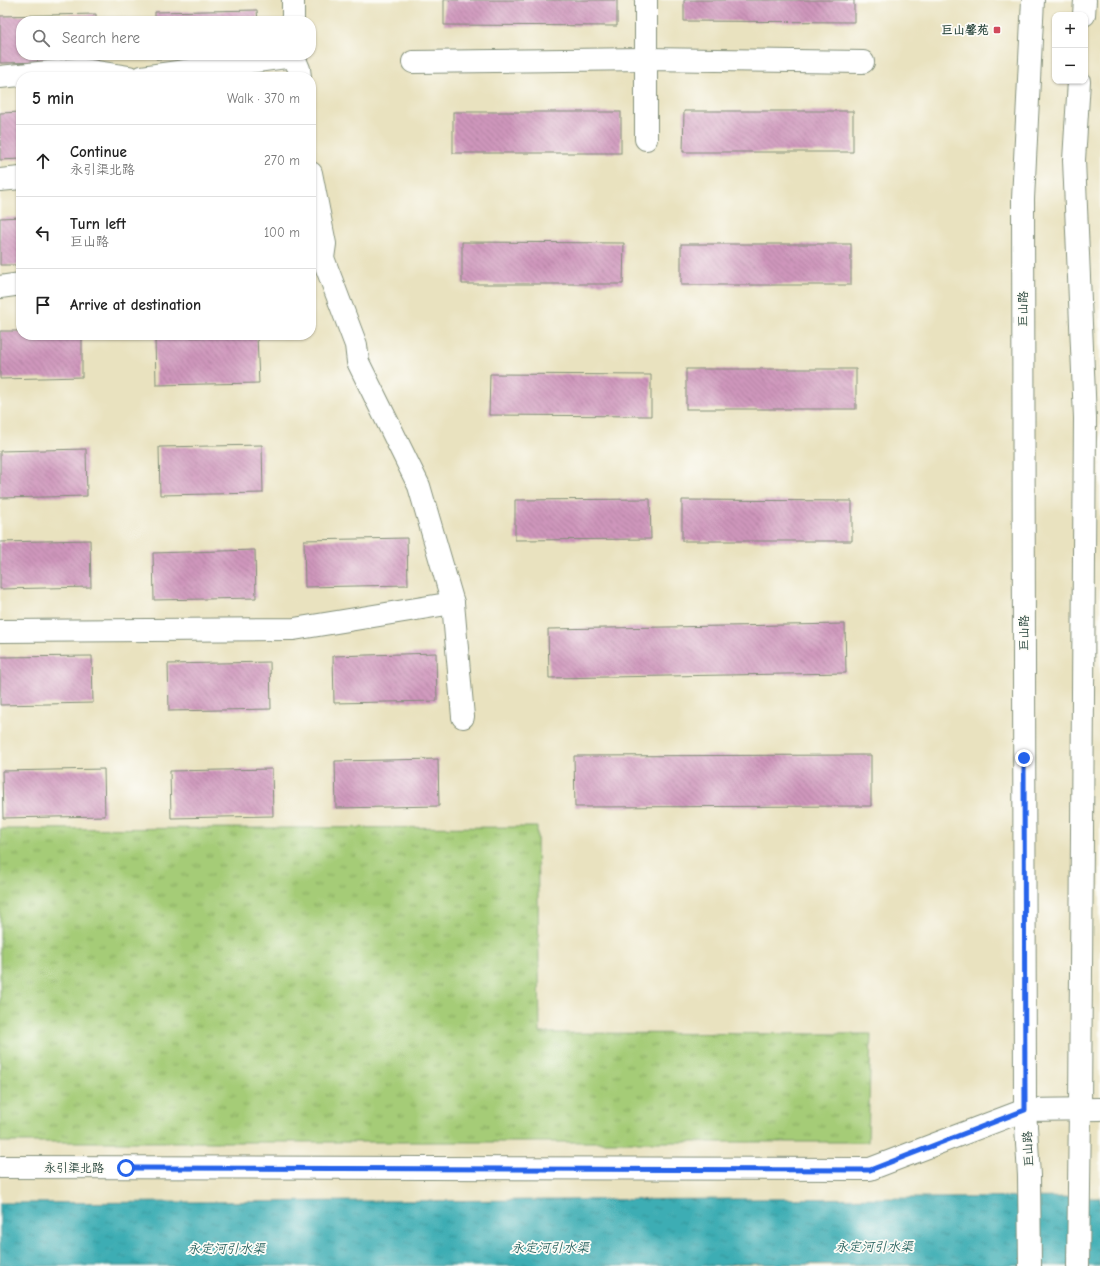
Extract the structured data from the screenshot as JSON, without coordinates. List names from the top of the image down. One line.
{"streets":{"street":["巨山路","永引渠北路"]},"crossings":[["巨山路","永引渠北路"]],"water":["永定河引水渠"],"places":{"transit":["巨山馨苑"]},"page":{"map_buttons":["+","−"],"search":"Search here","heading":["5 min","Walk · 370 m"],"list":[["Continue","永引渠北路","270 m"],["Turn left","巨山路","100 m"],"Arrive at destination"]}}
